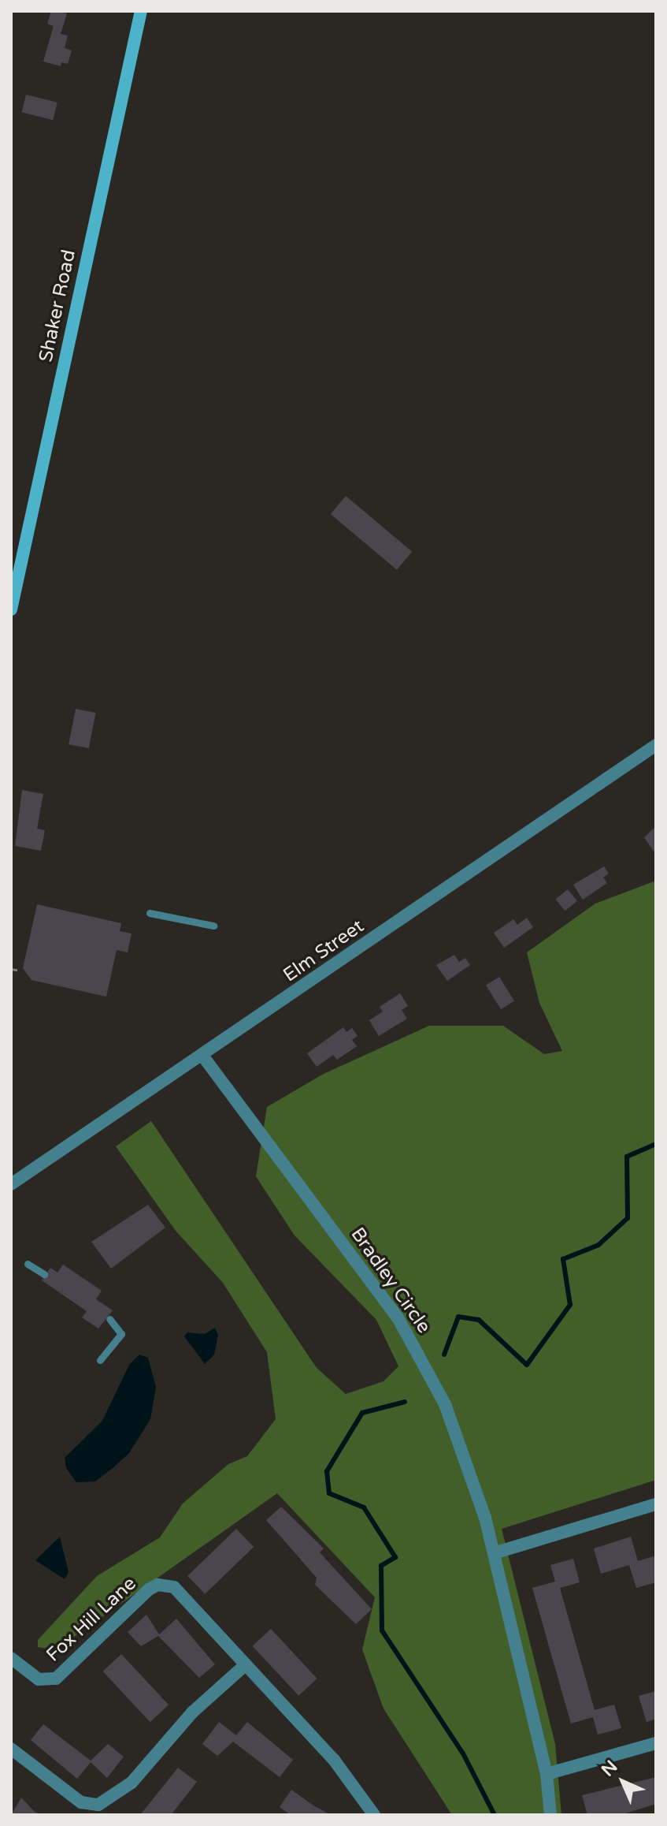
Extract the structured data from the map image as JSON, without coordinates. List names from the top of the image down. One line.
{"streets":{"main road":["Shaker Road"],"street":["Elm Street","Bradley Circle","Fox Hill Lane"]},"crossings":[["Elm Street","Bradley Circle"]],"north":"top left"}
